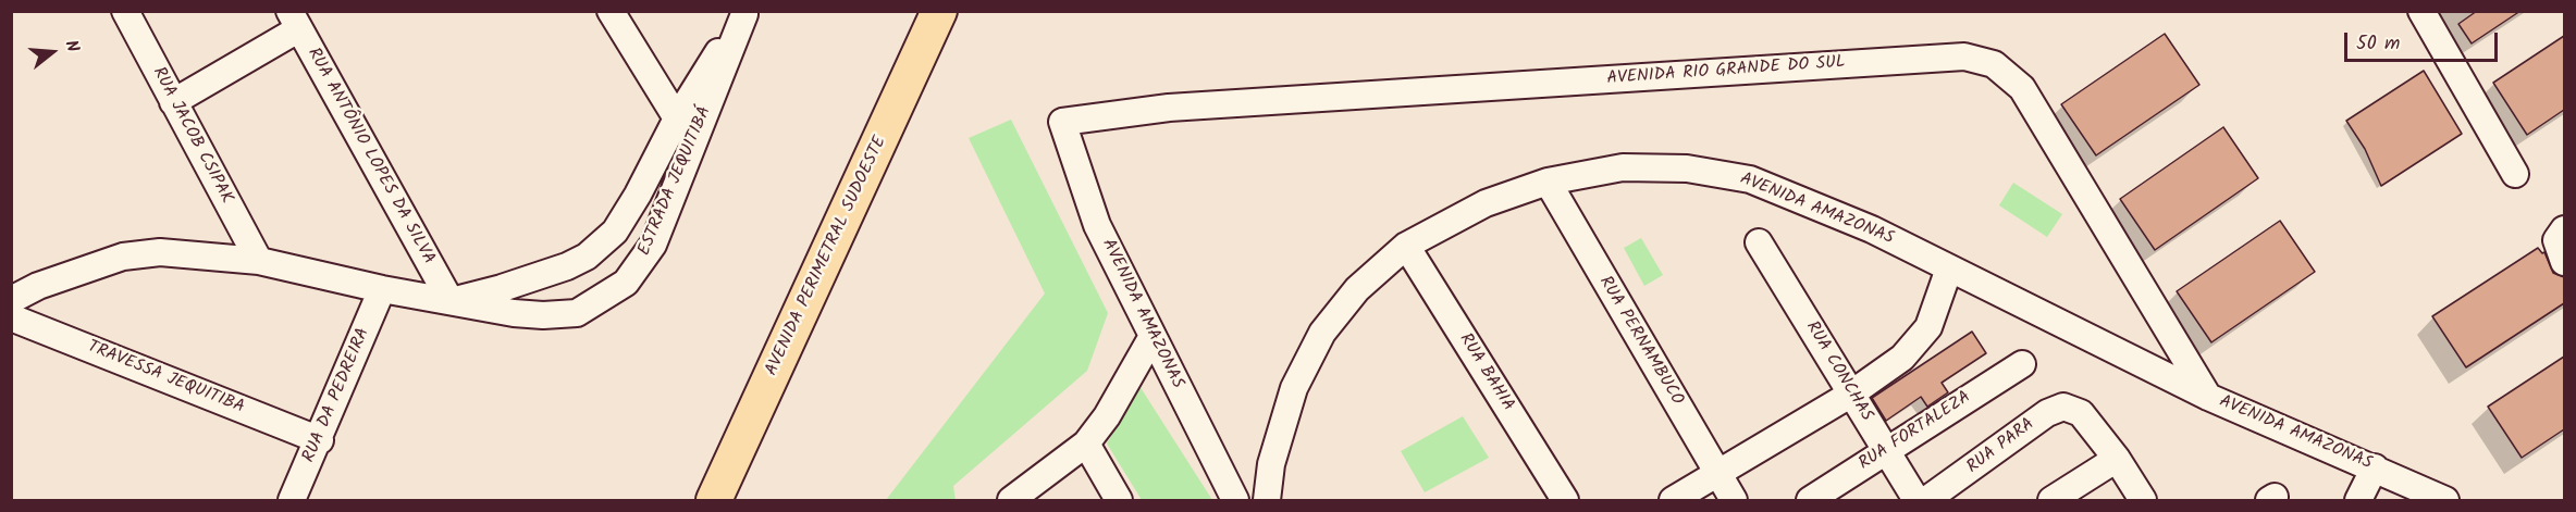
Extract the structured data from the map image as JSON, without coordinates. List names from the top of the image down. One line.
{"streets":{"main road":["AVENIDA PERIMETRAL SUDOESTE"],"street":["AVENIDA RIO GRANDE DO SUL","RUA JACOB CSIPAK","RUA ANTÔNIO LOPES DA SILVA","ESTRADA JEQUITIBÁ","AVENIDA AMAZONAS","RUA PERNAMBUCO","RUA CONCHAS","RUA BAHIA","TRAVESSA JEQUITIBA","RUA DA PEDREIRA","RUA FORTALEZA","RUA PARA"]},"crossings":[["AVENIDA RIO GRANDE DO SUL","AVENIDA AMAZONAS"],["RUA JACOB CSIPAK","ESTRADA JEQUITIBÁ"],["RUA ANTÔNIO LOPES DA SILVA","ESTRADA JEQUITIBÁ"],["ESTRADA JEQUITIBÁ","RUA DA PEDREIRA"],["AVENIDA AMAZONAS","RUA PERNAMBUCO"],["AVENIDA AMAZONAS","RUA BAHIA"],["RUA CONCHAS","RUA FORTALEZA"],["TRAVESSA JEQUITIBA","RUA DA PEDREIRA"]],"scale_bar":"50 m","north":"right"}
